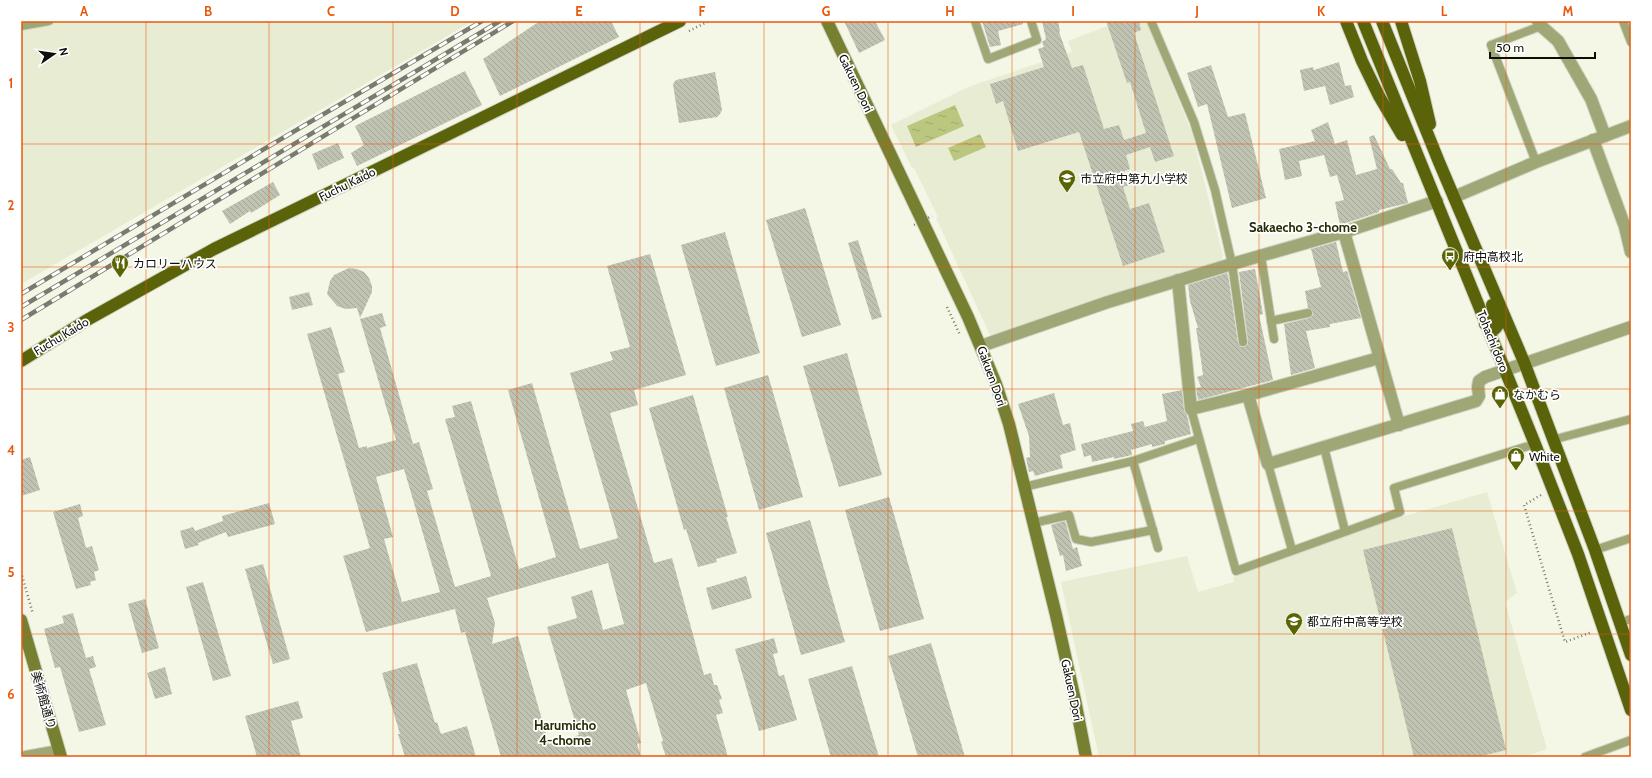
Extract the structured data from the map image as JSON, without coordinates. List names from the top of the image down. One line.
{"streets":{"main road":["Fuchu Kaido","Tohachi doro"],"street":["Gakuen Dori","美術館通り"]},"districts":["Sakaecho 3-chome","Harumicho 4-chome"],"places":{"school or university":["市立府中第九小学校","都立府中高等学校"],"bus stop":["府中高校北"],"restaurant":["カロリーハウス"],"shop":["なかむら","White"]},"scale_bar":"50 m","north":"right","grid":{"columns":["A","B","C","D","E","F","G","H","I","J","K","L","M"],"rows":["1","2","3","4","5","6"]}}
